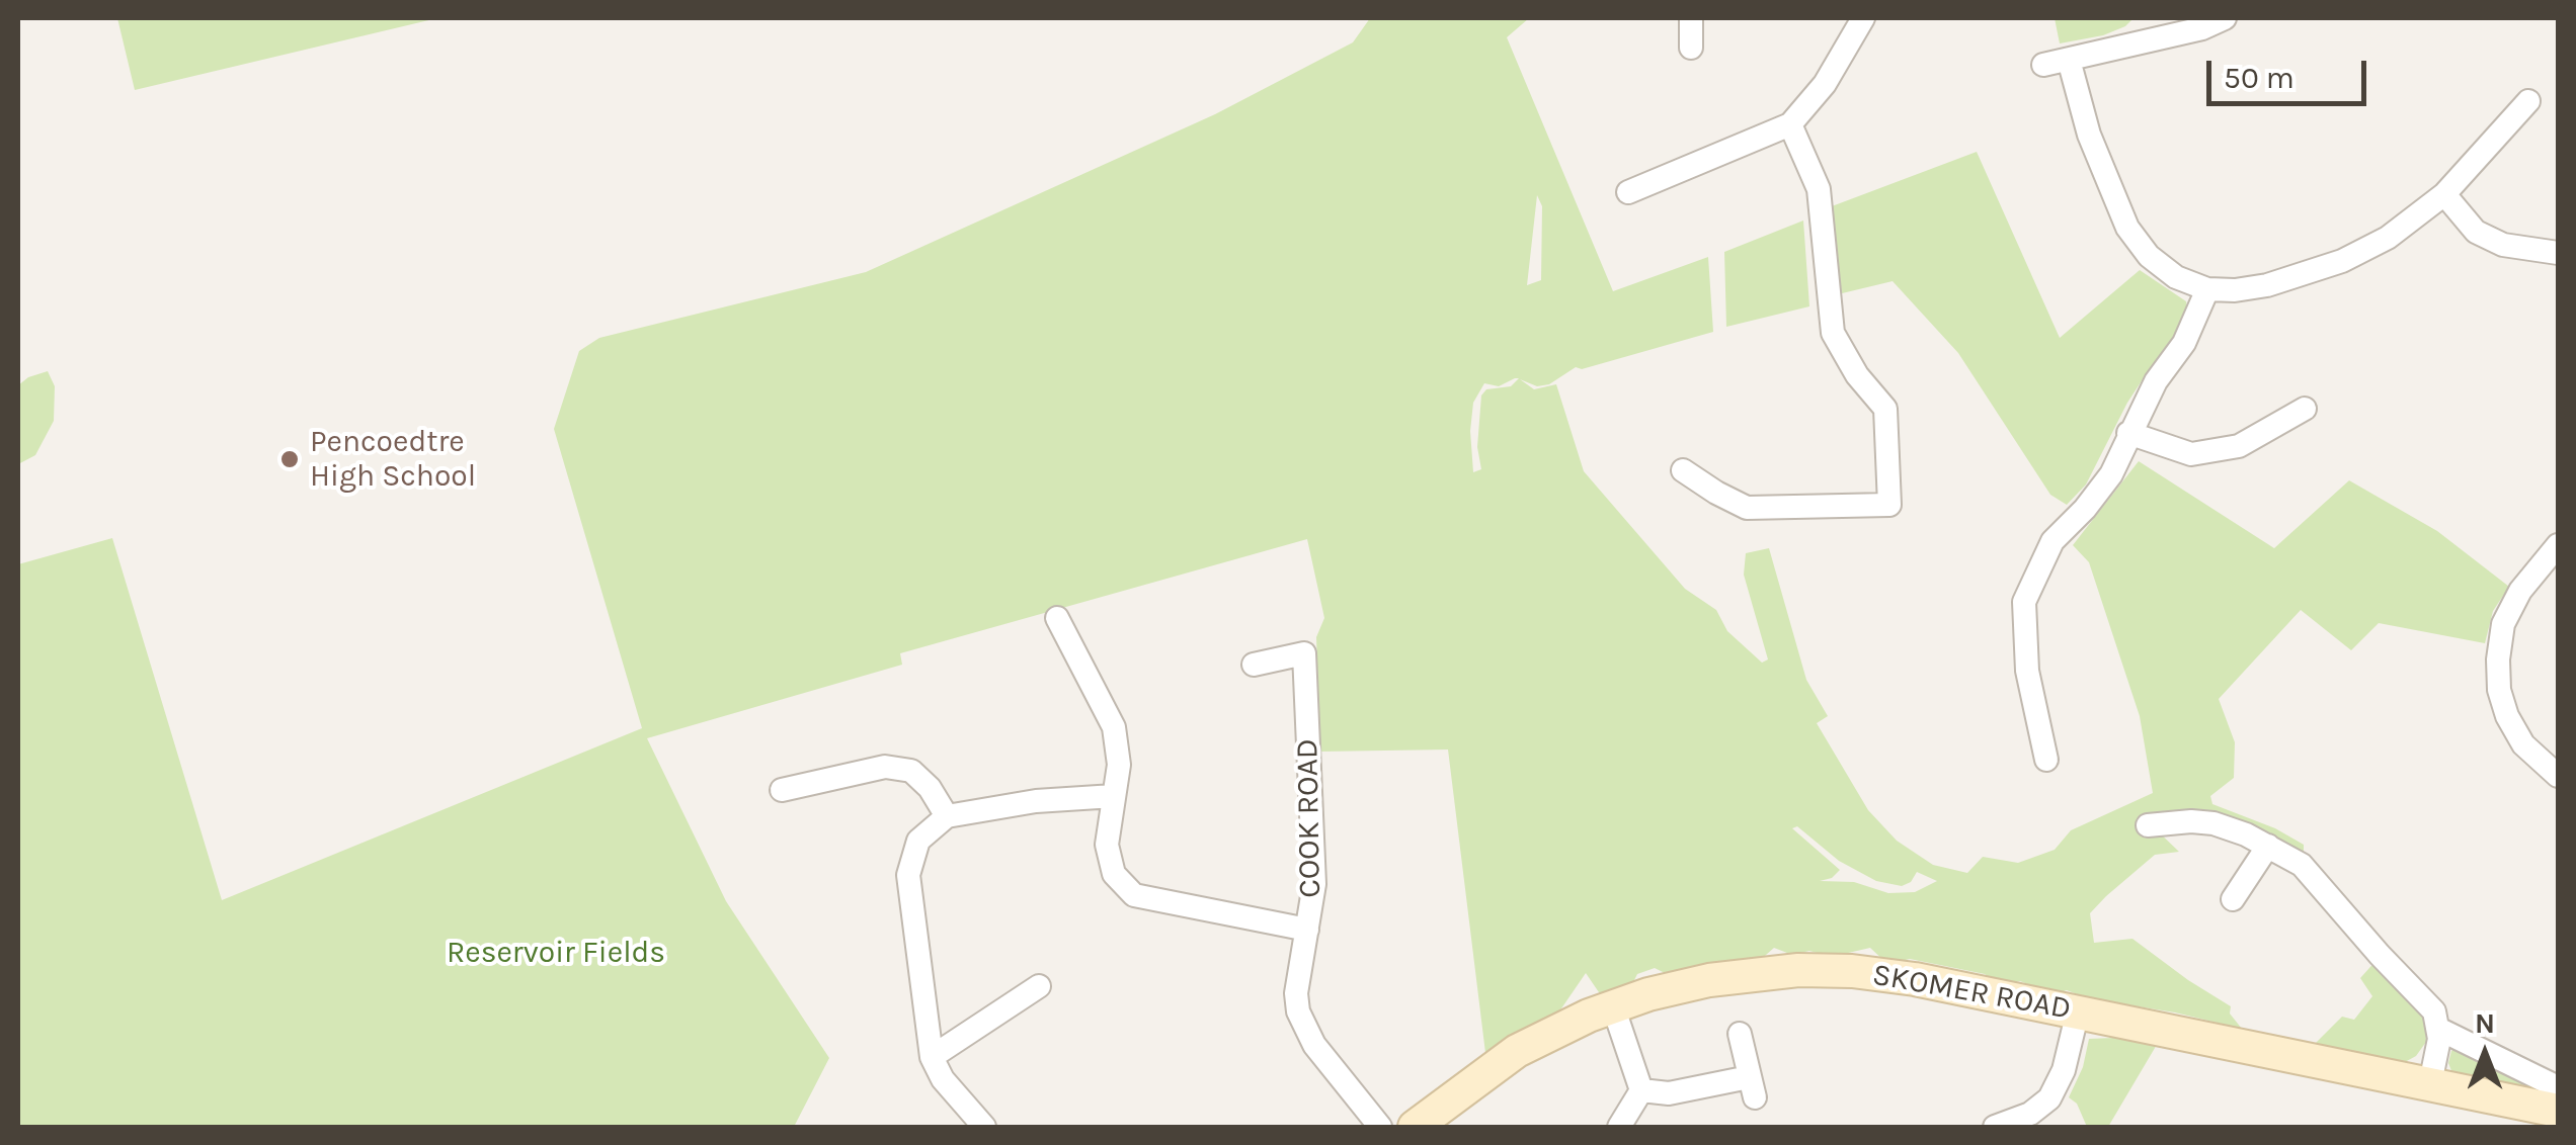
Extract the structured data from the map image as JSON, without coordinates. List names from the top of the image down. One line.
{"streets":{"street":["COOK ROAD","SKOMER ROAD"]},"parks":["Reservoir Fields"],"places":["Pencoedtre High School"],"scale_bar":"50 m","north":"top"}
